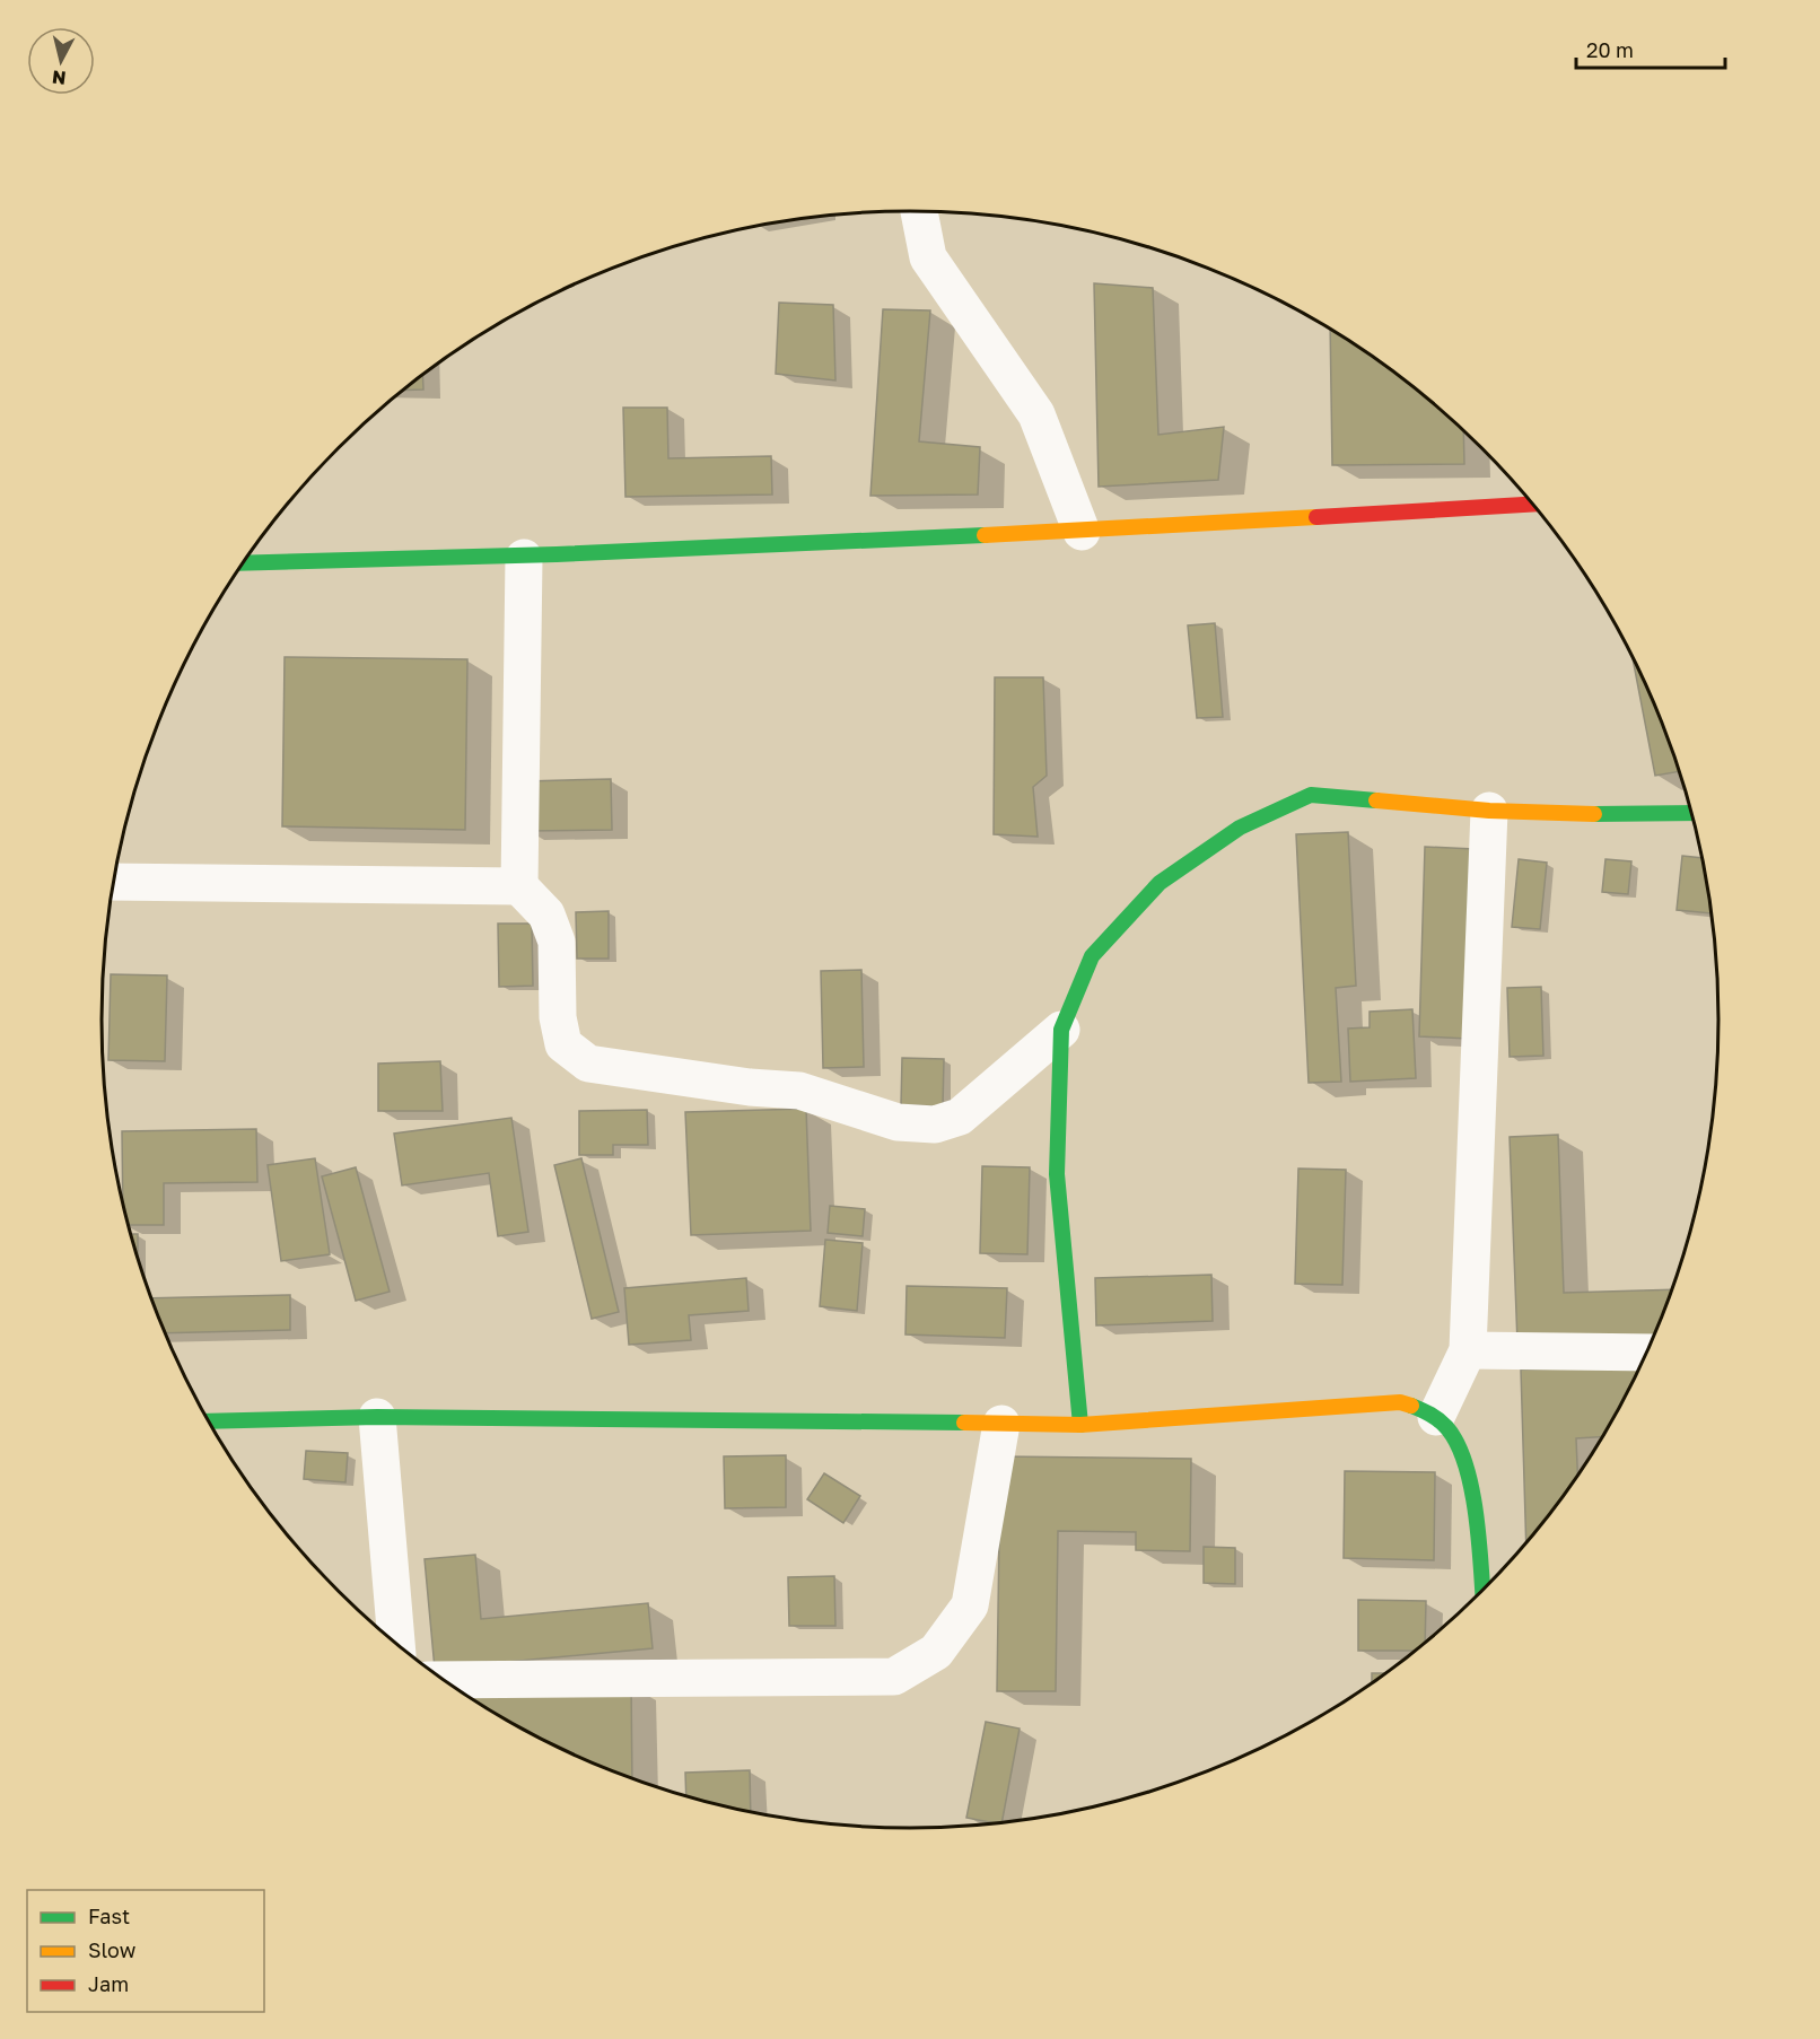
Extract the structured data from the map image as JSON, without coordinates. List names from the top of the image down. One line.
{"legend":["Fast","Slow","Jam"],"scale_bar":"20 m","north":"bottom"}
